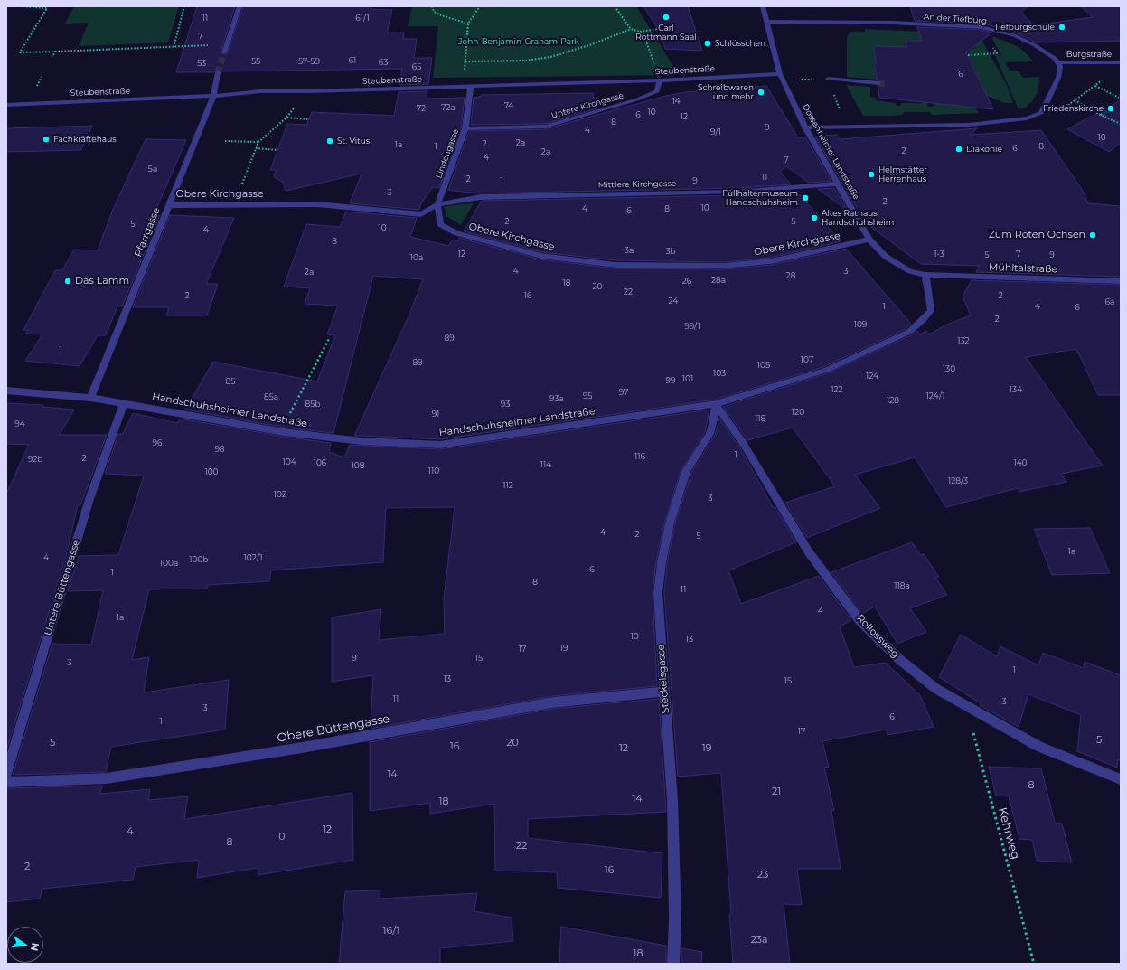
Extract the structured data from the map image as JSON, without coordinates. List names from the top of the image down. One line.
{"streets":{"street":["An der Tiefburg","Burgstraße","Steubenstraße","Untere Kirchgasse","Dossenheimer Landstraße","Lindengasse","Mittlere Kirchgasse","Obere Kirchgasse","Pfarrgasse","Mühltalstraße","Handschuhsheimer Landstraße","Untere Büttengasse","Rollossweg","Steckelsgasse","Obere Büttengasse"],"path":["Kehrweg"]},"crossings":[["An der Tiefburg","Burgstraße"],["An der Tiefburg","Dossenheimer Landstraße"],["Steubenstraße","Untere Kirchgasse"],["Steubenstraße","Dossenheimer Landstraße"],["Steubenstraße","Lindengasse"],["Steubenstraße","Pfarrgasse"],["Untere Kirchgasse","Lindengasse"],["Dossenheimer Landstraße","Mittlere Kirchgasse"],["Dossenheimer Landstraße","Obere Kirchgasse"],["Dossenheimer Landstraße","Mühltalstraße"],["Dossenheimer Landstraße","Handschuhsheimer Landstraße"],["Lindengasse","Mittlere Kirchgasse"],["Lindengasse","Obere Kirchgasse"],["Mittlere Kirchgasse","Obere Kirchgasse"],["Obere Kirchgasse","Pfarrgasse"],["Pfarrgasse","Handschuhsheimer Landstraße"],["Mühltalstraße","Handschuhsheimer Landstraße"],["Handschuhsheimer Landstraße","Untere Büttengasse"],["Handschuhsheimer Landstraße","Rollossweg"],["Handschuhsheimer Landstraße","Steckelsgasse"],["Rollossweg","Steckelsgasse"],["Rollossweg","Kehrweg"],["Steckelsgasse","Obere Büttengasse"]],"parks":["John-Benjamin-Graham-Park"],"places":["Carl Rottmann Saal","Tiefburgschule","Schlösschen","Schreibwaren und mehr","Friedenskirche","Fachkräftehaus","St. Vitus","Diakonie","Helmstätter Herrenhaus","Füllhaltermuseum Handschuhsheim","Altes Rathaus Handschuhsheim","Zum Roten Ochsen","Das Lamm"],"house_numbers":["11","61/1","7","61","55","57-59","63","53","65","6","14","74","72a","72","10","6","12","8","9","4","9/1","10","2a","2","1a","1","8","6","2","2a","4","7","5a","11","2","1","9","3","2","10","4","8","6","2","5","5","10","4","8","3a","3b","12","1-3","7","5","9","10a","14","3","2a","28","28a","26","18","20","22","2","16","2","24","6a","1","4","6","2","109","99/1","89","132","1","107","89","105","130","103","124","101","99","85","122","134","97","95","124/1","85a","93a","128","85b","93","120","91","118","94","96","98","1","116","2","92b","104","106","140","114","108","110","100","128/3","112","102","3","4","2","5","1a","4","102/1","100b","100a","6","1","8","118a","11","4","1a","10","13","19","17","9","15","3","1","13","15","11","3","3","6","1","17","5","5","20","16","12","19","14","8","21","14","18","12","4","10","8","22","2","16","23","16/1","23a","18"],"north":"right"}
